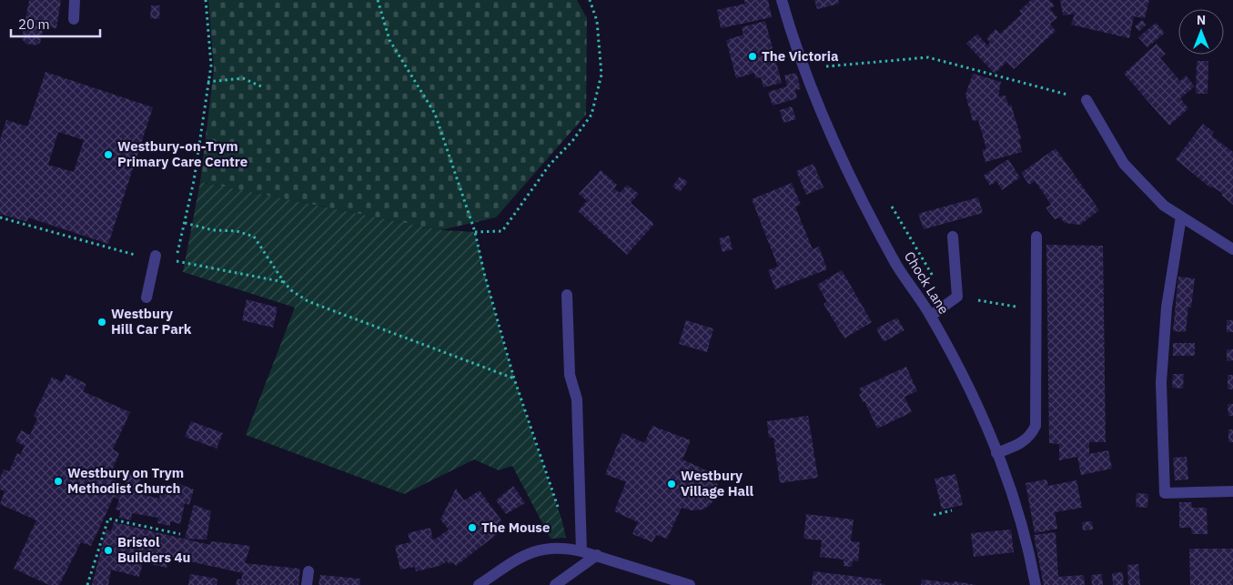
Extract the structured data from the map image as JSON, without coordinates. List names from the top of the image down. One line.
{"streets":{"street":["Chock Lane"]},"places":["The Victoria","Westbury-on-Trym Primary Care Centre","Westbury Hill Car Park","Westbury on Trym Methodist Church","Westbury Village Hall","The Mouse","Bristol Builders 4u"],"scale_bar":"20 m","north":"top"}
